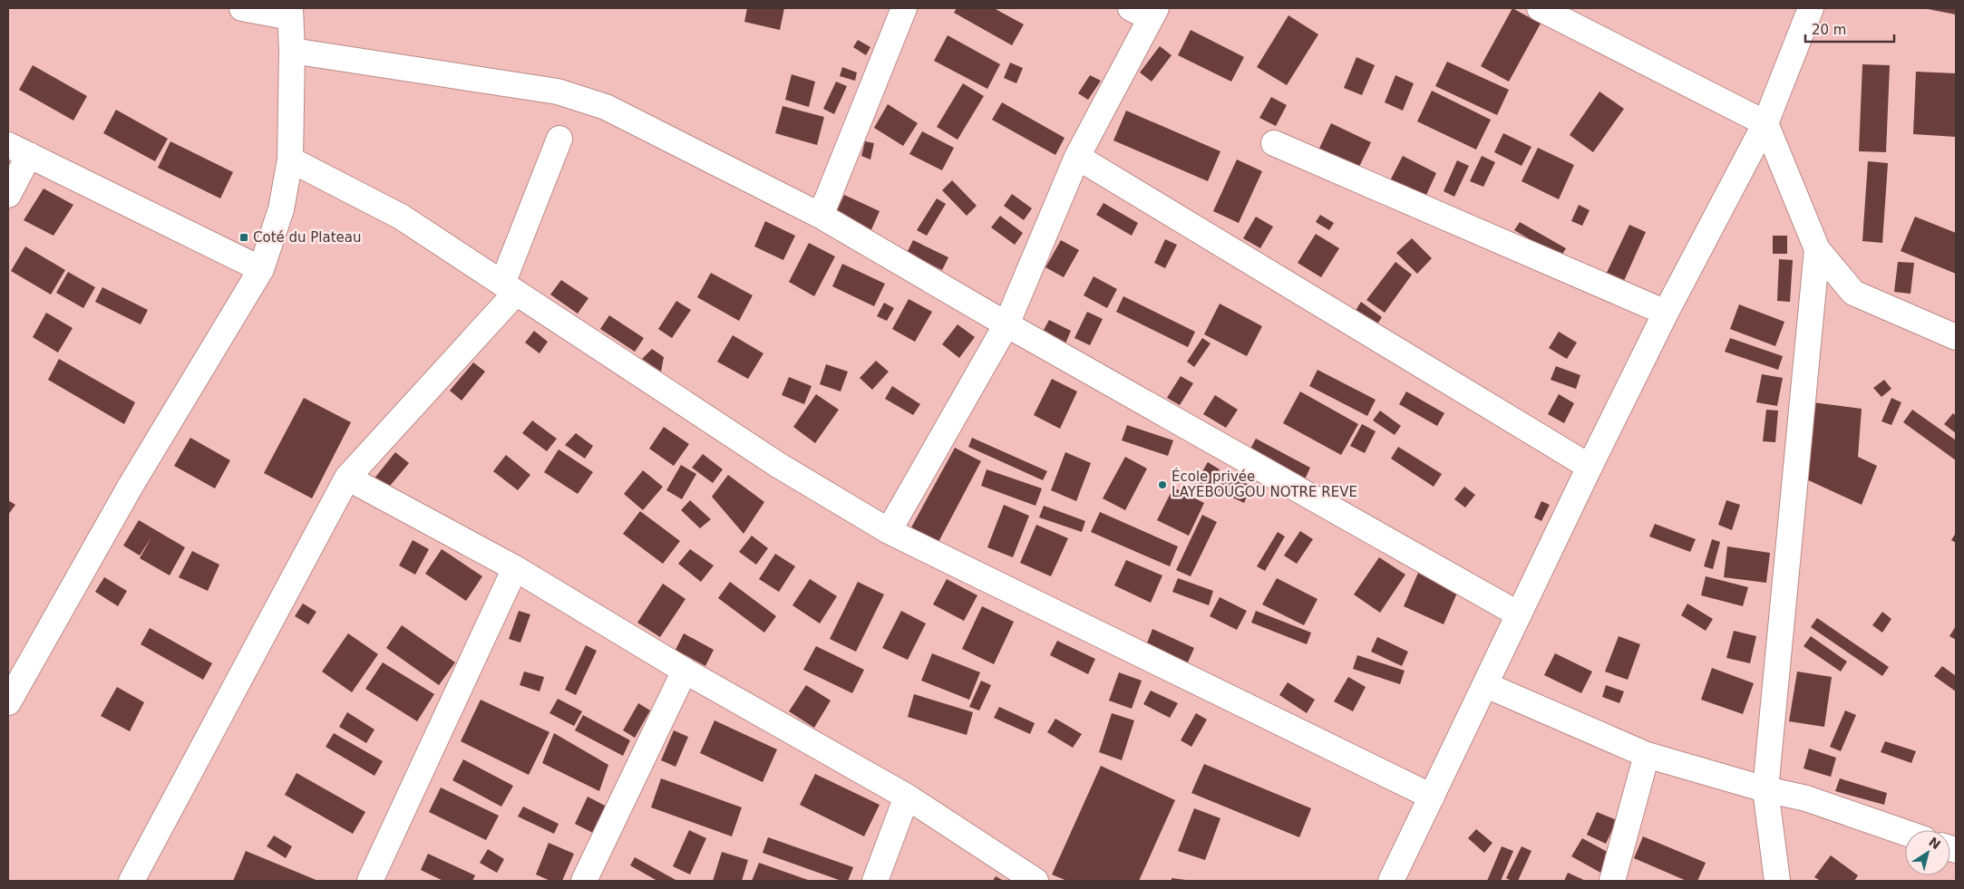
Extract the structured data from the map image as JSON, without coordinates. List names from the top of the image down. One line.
{"places":{"transit":["Coté du Plateau"],"other":["École privée LAYEBOUGOU NOTRE REVE"]},"scale_bar":"20 m","north":"top right"}
